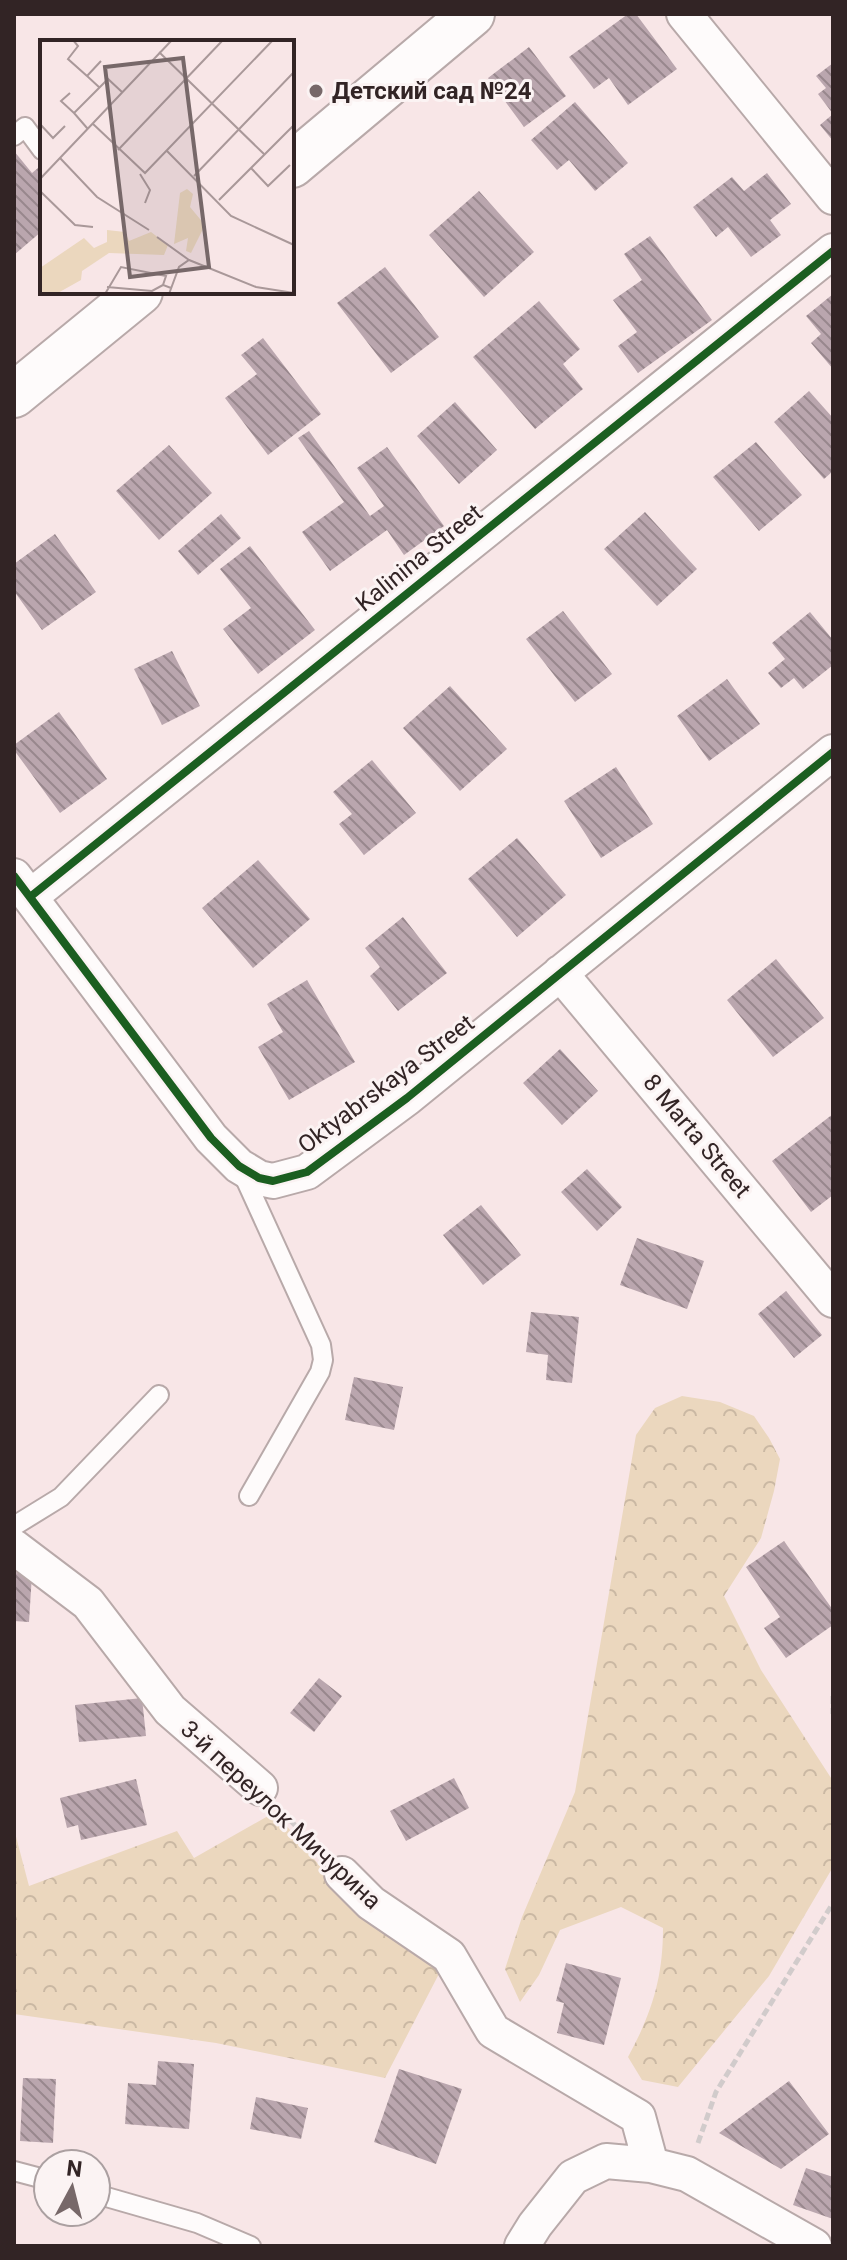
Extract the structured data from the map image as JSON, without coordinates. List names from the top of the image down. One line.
{"streets":{"street":["Kalinina Street","Oktyabrskaya Street","8 Marta Street","3-й переулок Мичурина"]},"crossings":[["Kalinina Street","Oktyabrskaya Street"],["Oktyabrskaya Street","8 Marta Street"]],"places":["Детский сад №24"],"north":"top"}
